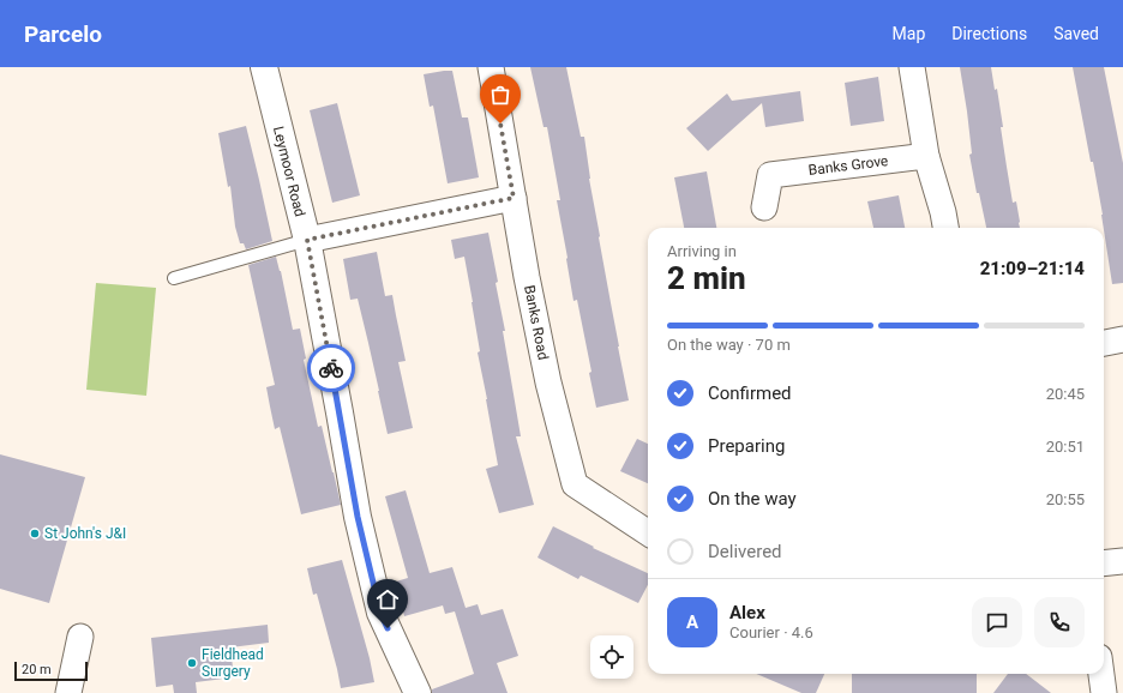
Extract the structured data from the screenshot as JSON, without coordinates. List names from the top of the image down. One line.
{"streets":{"street":["Banks Grove","Leymoor Road","Banks Road"]},"places":["St John's J&I","Fieldhead Surgery"],"scale_bar":"20 m","page":{"header":"Parcelo","nav":["Map","Directions","Saved"],"heading":["2 min","Arriving in","21:09–21:14"],"panel":["Alex","Courier · 4.6"],"bar":"On the way · 70 m","list":[["Confirmed","20:45"],["Preparing","20:51"],["On the way","20:55"],"Delivered"],"round":"A","scale":"20 m"}}
